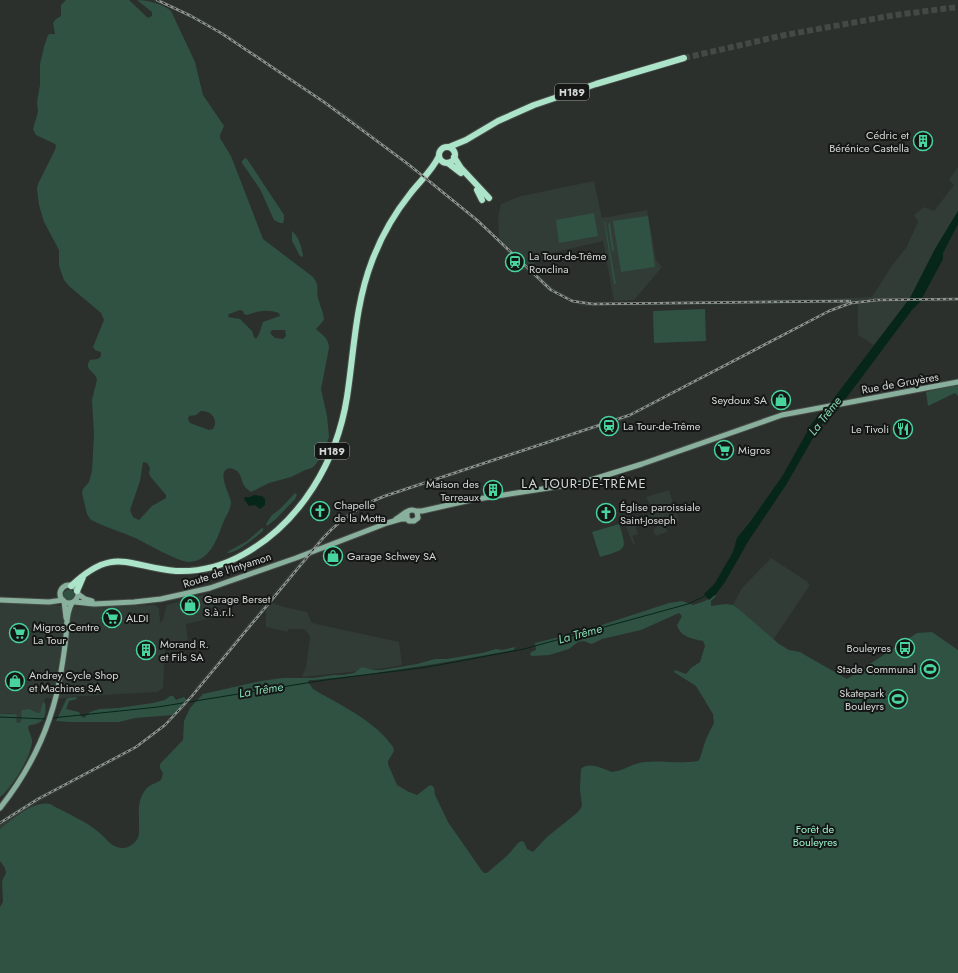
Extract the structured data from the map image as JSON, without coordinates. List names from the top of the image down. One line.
{"streets":{"highway":["H189"],"main road":["Rue de Gruyères","Route de l'Intyamon"]},"crossings":[["H189","Route de l'Intyamon"]],"districts":["LA TOUR-DE-TRÊME"],"water":["La Trême"],"parks":["Forêt de Bouleyres"],"places":{"building":["Cédric et Bérénice Castella","Maison des Terreaux","Morand R. et Fils SA"],"station":["La Tour-de-Trême Ronclina","La Tour-de-Trême"],"shop":["Seydoux SA","Garage Schwey SA","Garage Berset S.à.r.l.","Andrey Cycle Shop et Machines SA"],"restaurant":["Le Tivoli"],"supermarket":["Migros","ALDI","Migros Centre La Tour"],"church":["Chapelle de la Motta","Église paroissiale Saint-Joseph"],"bus stop":["Bouleyres"],"sports":["Stade Communal","Skatepark Bouleyrs"]}}
